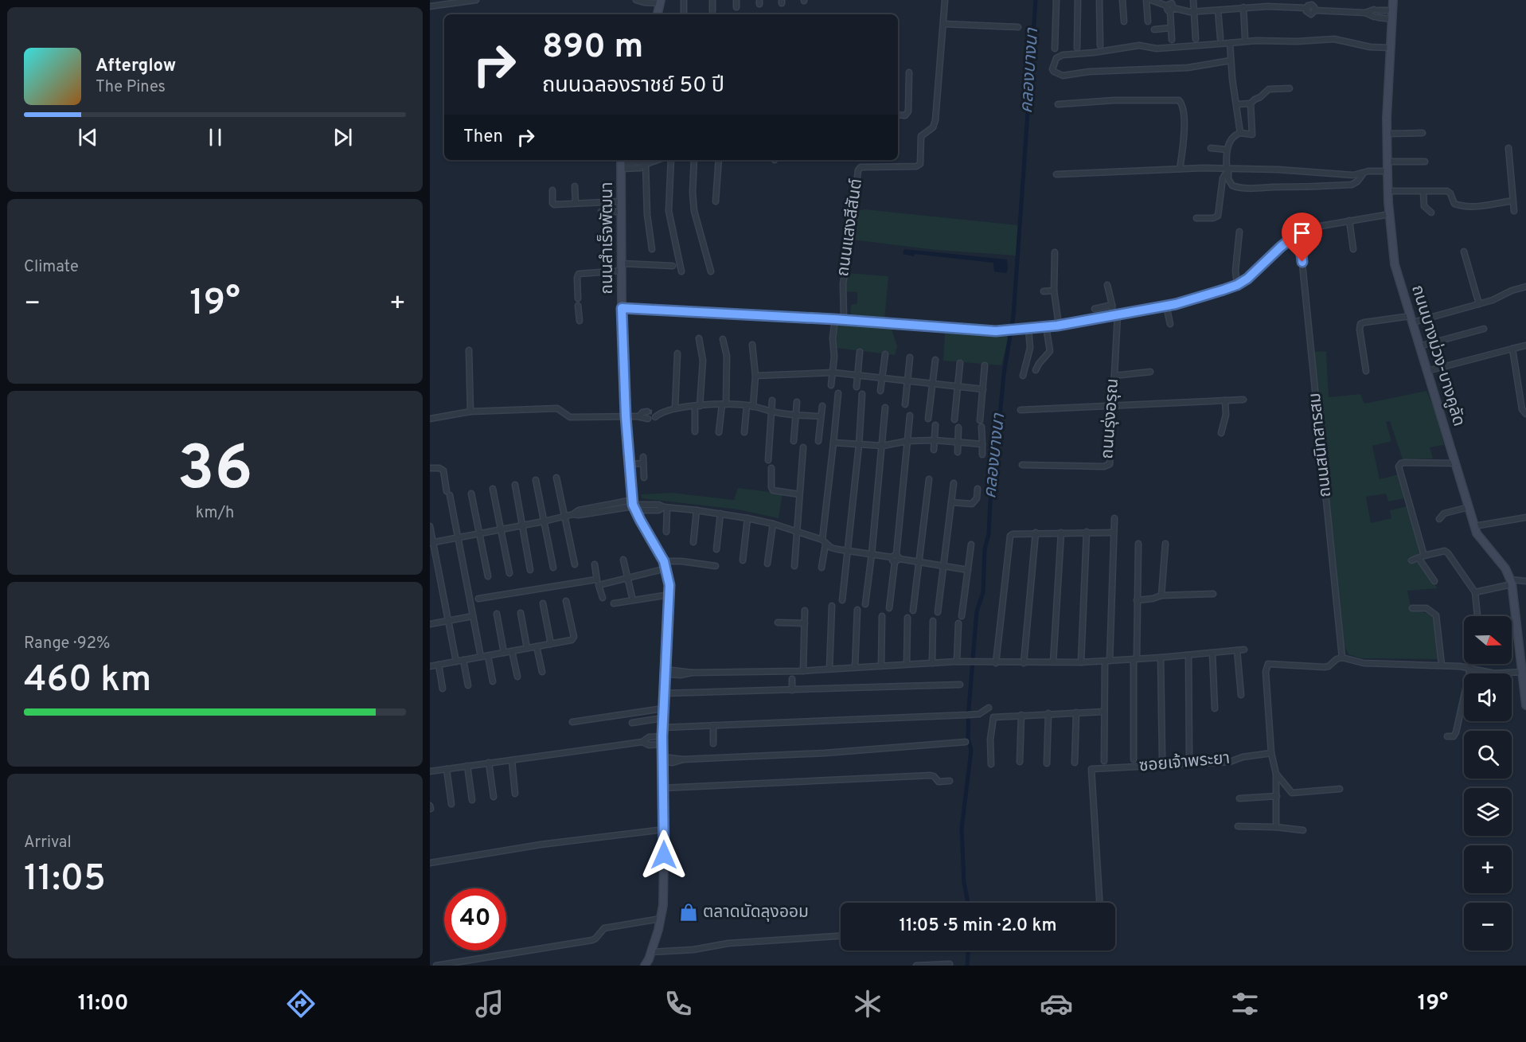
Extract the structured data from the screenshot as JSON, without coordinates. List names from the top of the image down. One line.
{"streets":{"street":["ถนนแสงสีสันต์","ถนนสำเร็จพัฒนา","ถนนบางม่วง-บางคูลัด","ถนนรุ่งอรุณ","ถนนสนิทสารสม","ซอยเจ้าพระยา"]},"water":["คลองบางนา"],"places":{"shop":["ตลาดนัดลุงออม"]},"north":"right","page":{"turn":["890 m","ถนนฉลองราชย์ 50 ปี"],"song":["Afterglow","The Pines"],"then":"Then","tile":["Climate",["36","km/h"],["Range · 92%","460 km"],["Arrival","11:05"]],"heat":["−","19°","+"],"map_buttons":["+","−"],"limit":"40","trip":"11:05 · 5 min · 2.0 km","tabs":["11:00","19°"]}}
